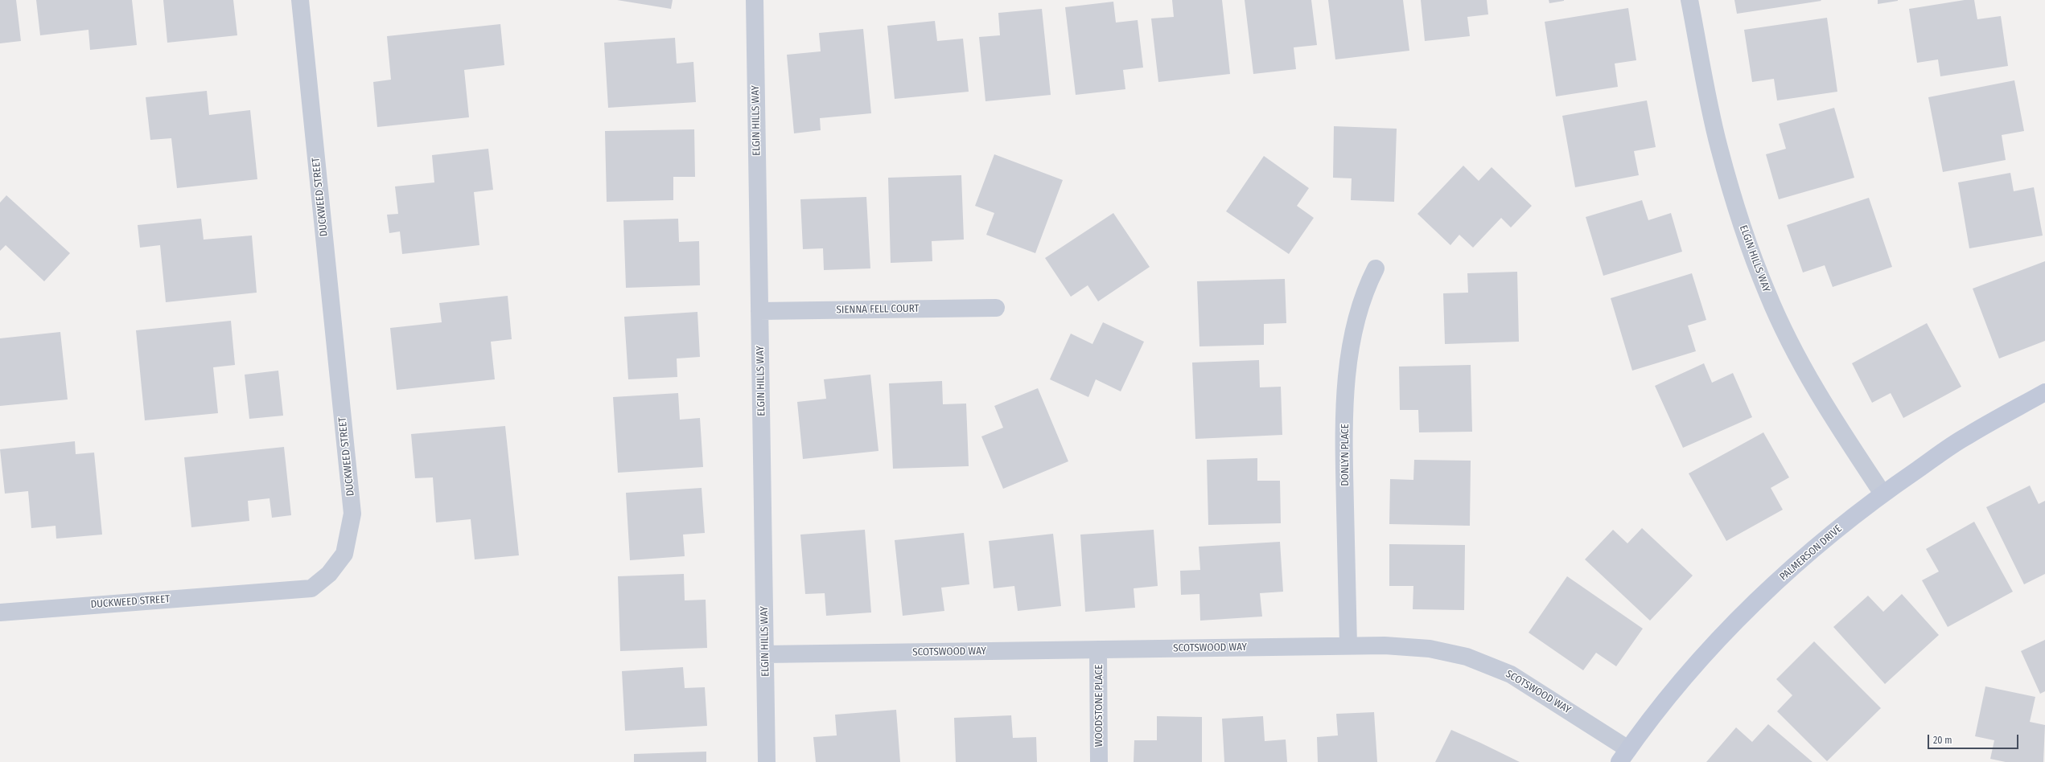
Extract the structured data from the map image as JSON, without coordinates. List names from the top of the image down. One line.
{"streets":{"street":["ELGIN HILLS WAY","DUCKWEED STREET","SIENNA FELL COURT","DONLYN PLACE","PALMERSON DRIVE","SCOTSWOOD WAY","WOODSTONE PLACE"]},"crossings":[["ELGIN HILLS WAY","SIENNA FELL COURT"],["ELGIN HILLS WAY","PALMERSON DRIVE"],["ELGIN HILLS WAY","SCOTSWOOD WAY"],["DONLYN PLACE","SCOTSWOOD WAY"],["PALMERSON DRIVE","SCOTSWOOD WAY"],["SCOTSWOOD WAY","WOODSTONE PLACE"]],"scale_bar":"20 m"}
